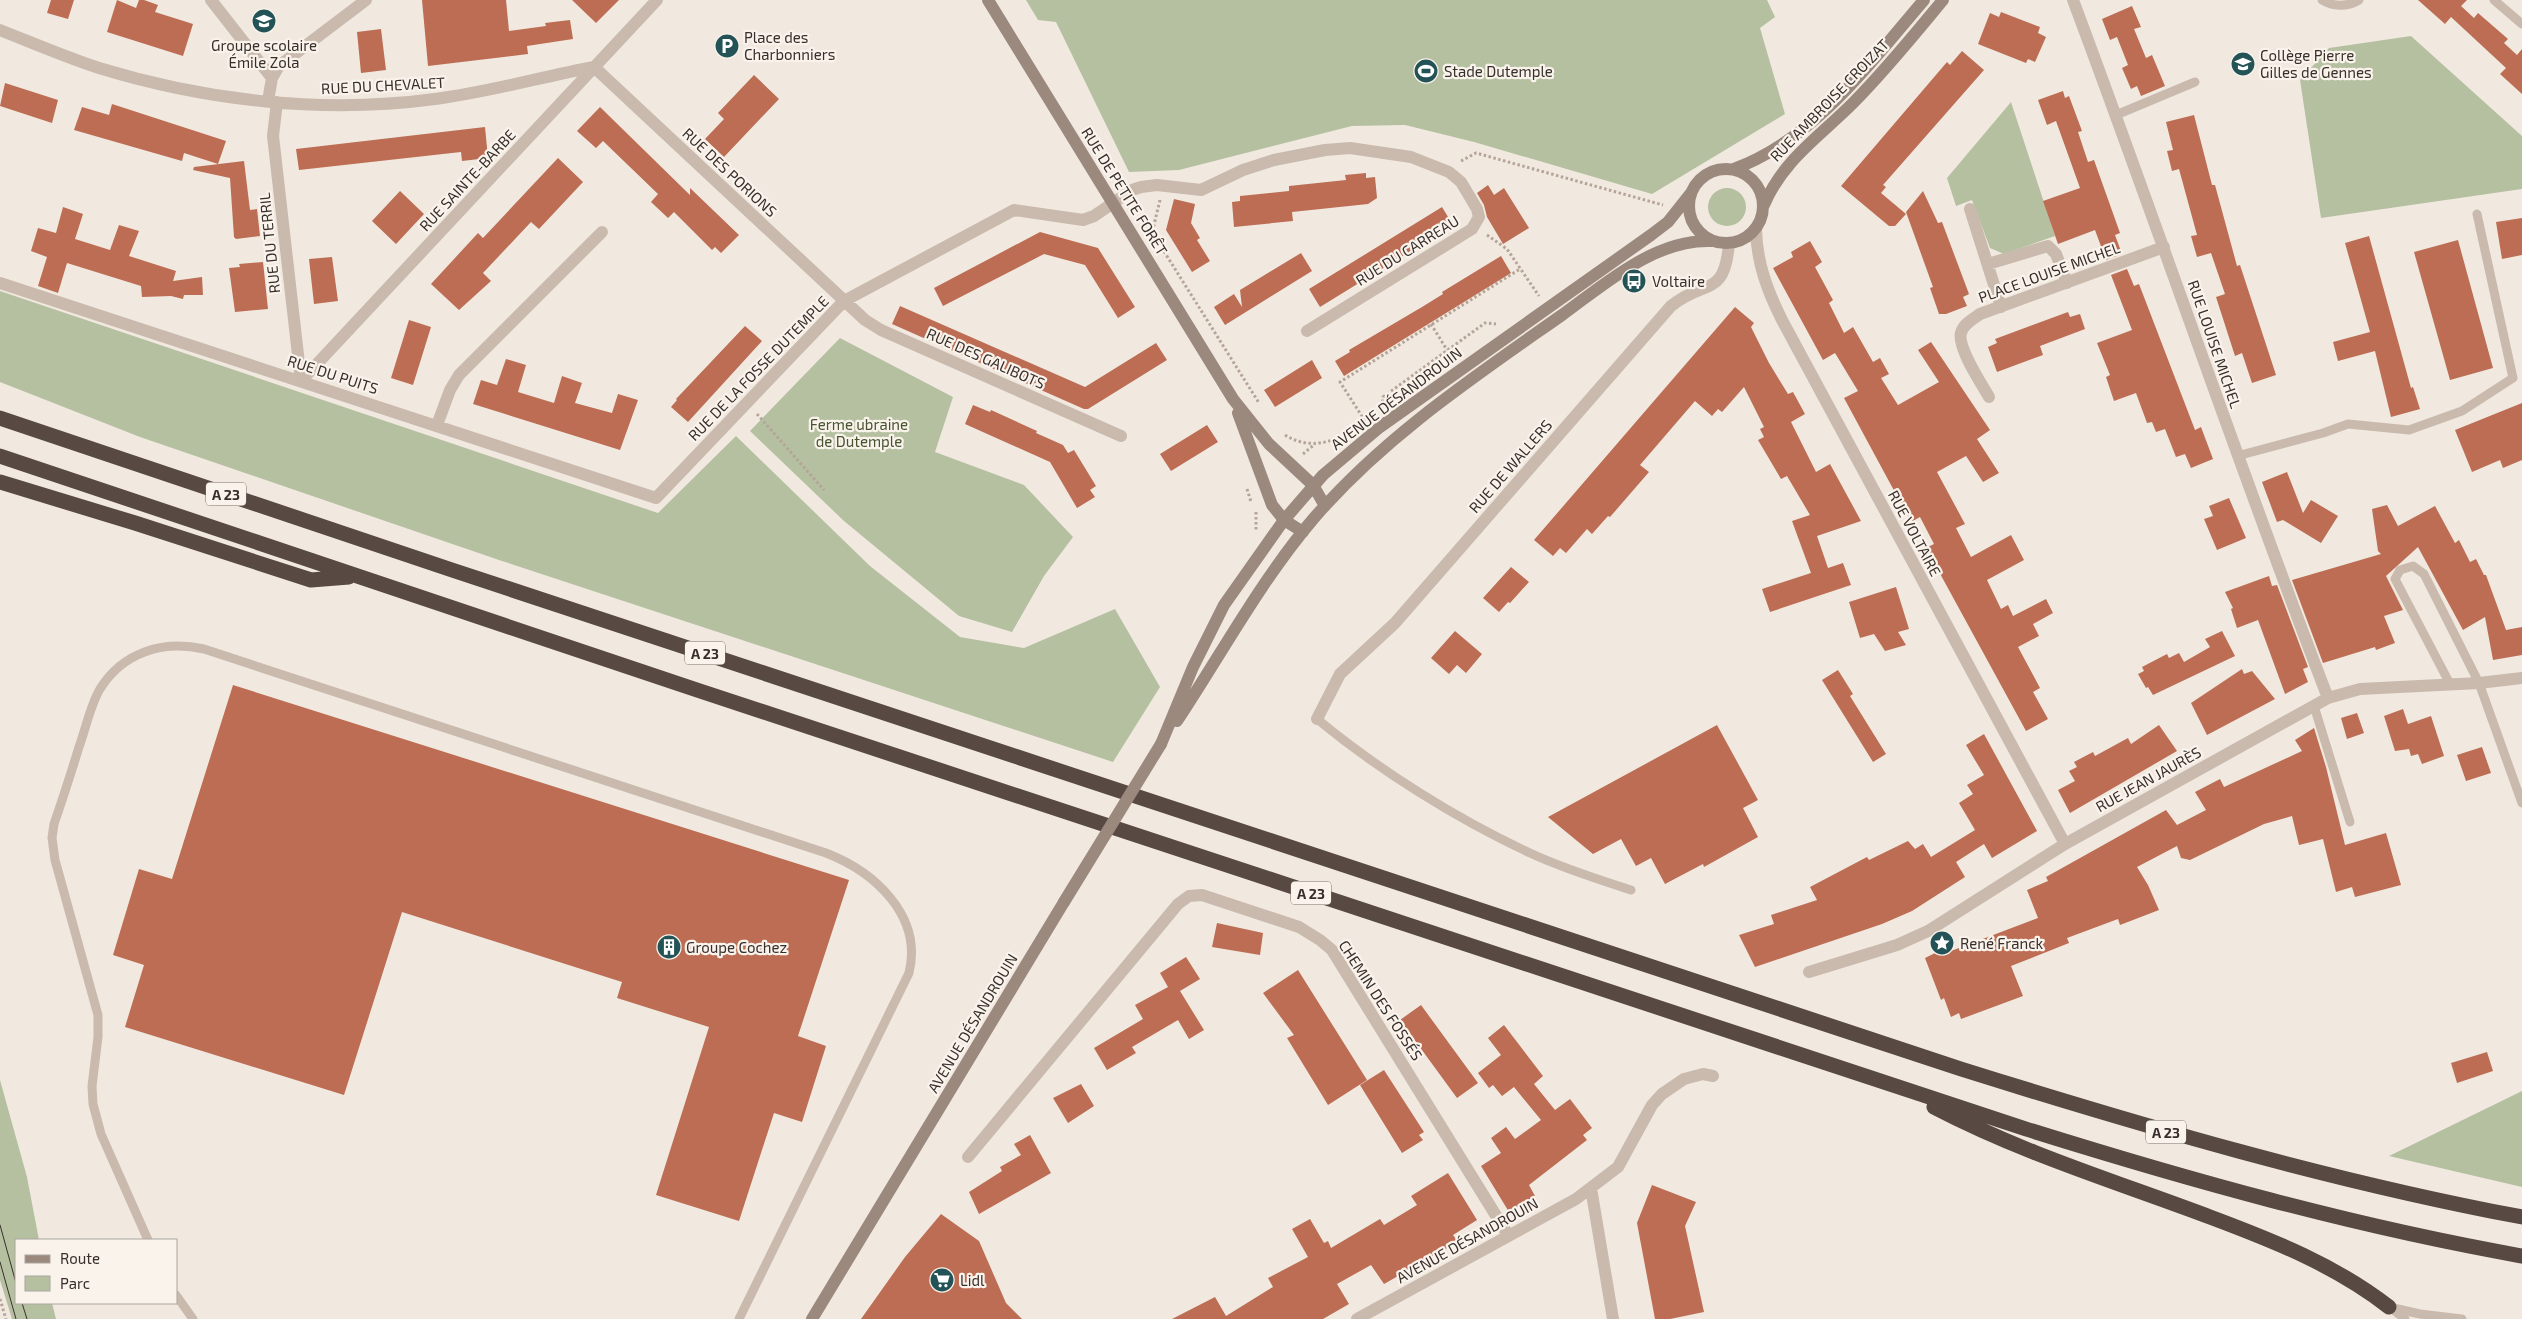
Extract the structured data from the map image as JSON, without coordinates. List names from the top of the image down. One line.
{"streets":{"highway":["A 23"],"main road":["RUE AMBROISE CROIZAT","RUE DE PETITE FORÊT","AVENUE DÉSANDROUIN"],"street":["RUE DU CHEVALET","RUE DES PORIONS","RUE SAINTE-BARBE","RUE DU TERRIL","RUE DU CARREAU","PLACE LOUISE MICHEL","RUE LOUISE MICHEL","RUE DES GALIBOTS","RUE DE LA FOSSE DUTEMPLE","RUE DU PUITS","RUE DE WALLERS","RUE VOLTAIRE","RUE JEAN JAURÈS","CHEMIN DES FOSSÉS"]},"crossings":[["RUE DU CHEVALET","RUE DES PORIONS"],["RUE DU CHEVALET","RUE SAINTE-BARBE"],["RUE DU CHEVALET","RUE DU TERRIL"],["RUE AMBROISE CROIZAT","AVENUE DÉSANDROUIN"],["RUE AMBROISE CROIZAT","RUE DE WALLERS"],["RUE AMBROISE CROIZAT","RUE VOLTAIRE"],["RUE DES PORIONS","RUE SAINTE-BARBE"],["RUE DES PORIONS","RUE DES GALIBOTS"],["RUE DES PORIONS","RUE DE LA FOSSE DUTEMPLE"],["RUE SAINTE-BARBE","RUE DU TERRIL"],["RUE SAINTE-BARBE","RUE DU PUITS"],["RUE DE PETITE FORÊT","RUE DU CARREAU"],["RUE DE PETITE FORÊT","RUE DE LA FOSSE DUTEMPLE"],["RUE DE PETITE FORÊT","AVENUE DÉSANDROUIN"],["RUE DU TERRIL","RUE DU PUITS"],["RUE DU CARREAU","RUE DE LA FOSSE DUTEMPLE"],["PLACE LOUISE MICHEL","RUE LOUISE MICHEL"],["RUE LOUISE MICHEL","RUE JEAN JAURÈS"],["RUE DES GALIBOTS","RUE DE LA FOSSE DUTEMPLE"],["RUE DE LA FOSSE DUTEMPLE","RUE DU PUITS"],["AVENUE DÉSANDROUIN","RUE DE WALLERS"],["AVENUE DÉSANDROUIN","RUE VOLTAIRE"],["AVENUE DÉSANDROUIN","CHEMIN DES FOSSÉS"],["RUE DE WALLERS","RUE VOLTAIRE"],["RUE VOLTAIRE","RUE JEAN JAURÈS"]],"parks":["Ferme ubraine de Dutemple"],"places":{"school or university":["Groupe scolaire Émile Zola","Collège Pierre Gilles de Gennes"],"parking":["Place des Charbonniers"],"sports":["Stade Dutemple"],"bus stop":["Voltaire"],"place":["René Franck"],"building":["Groupe Cochez"],"supermarket":["Lidl"]},"legend":["Route","Parc"]}
